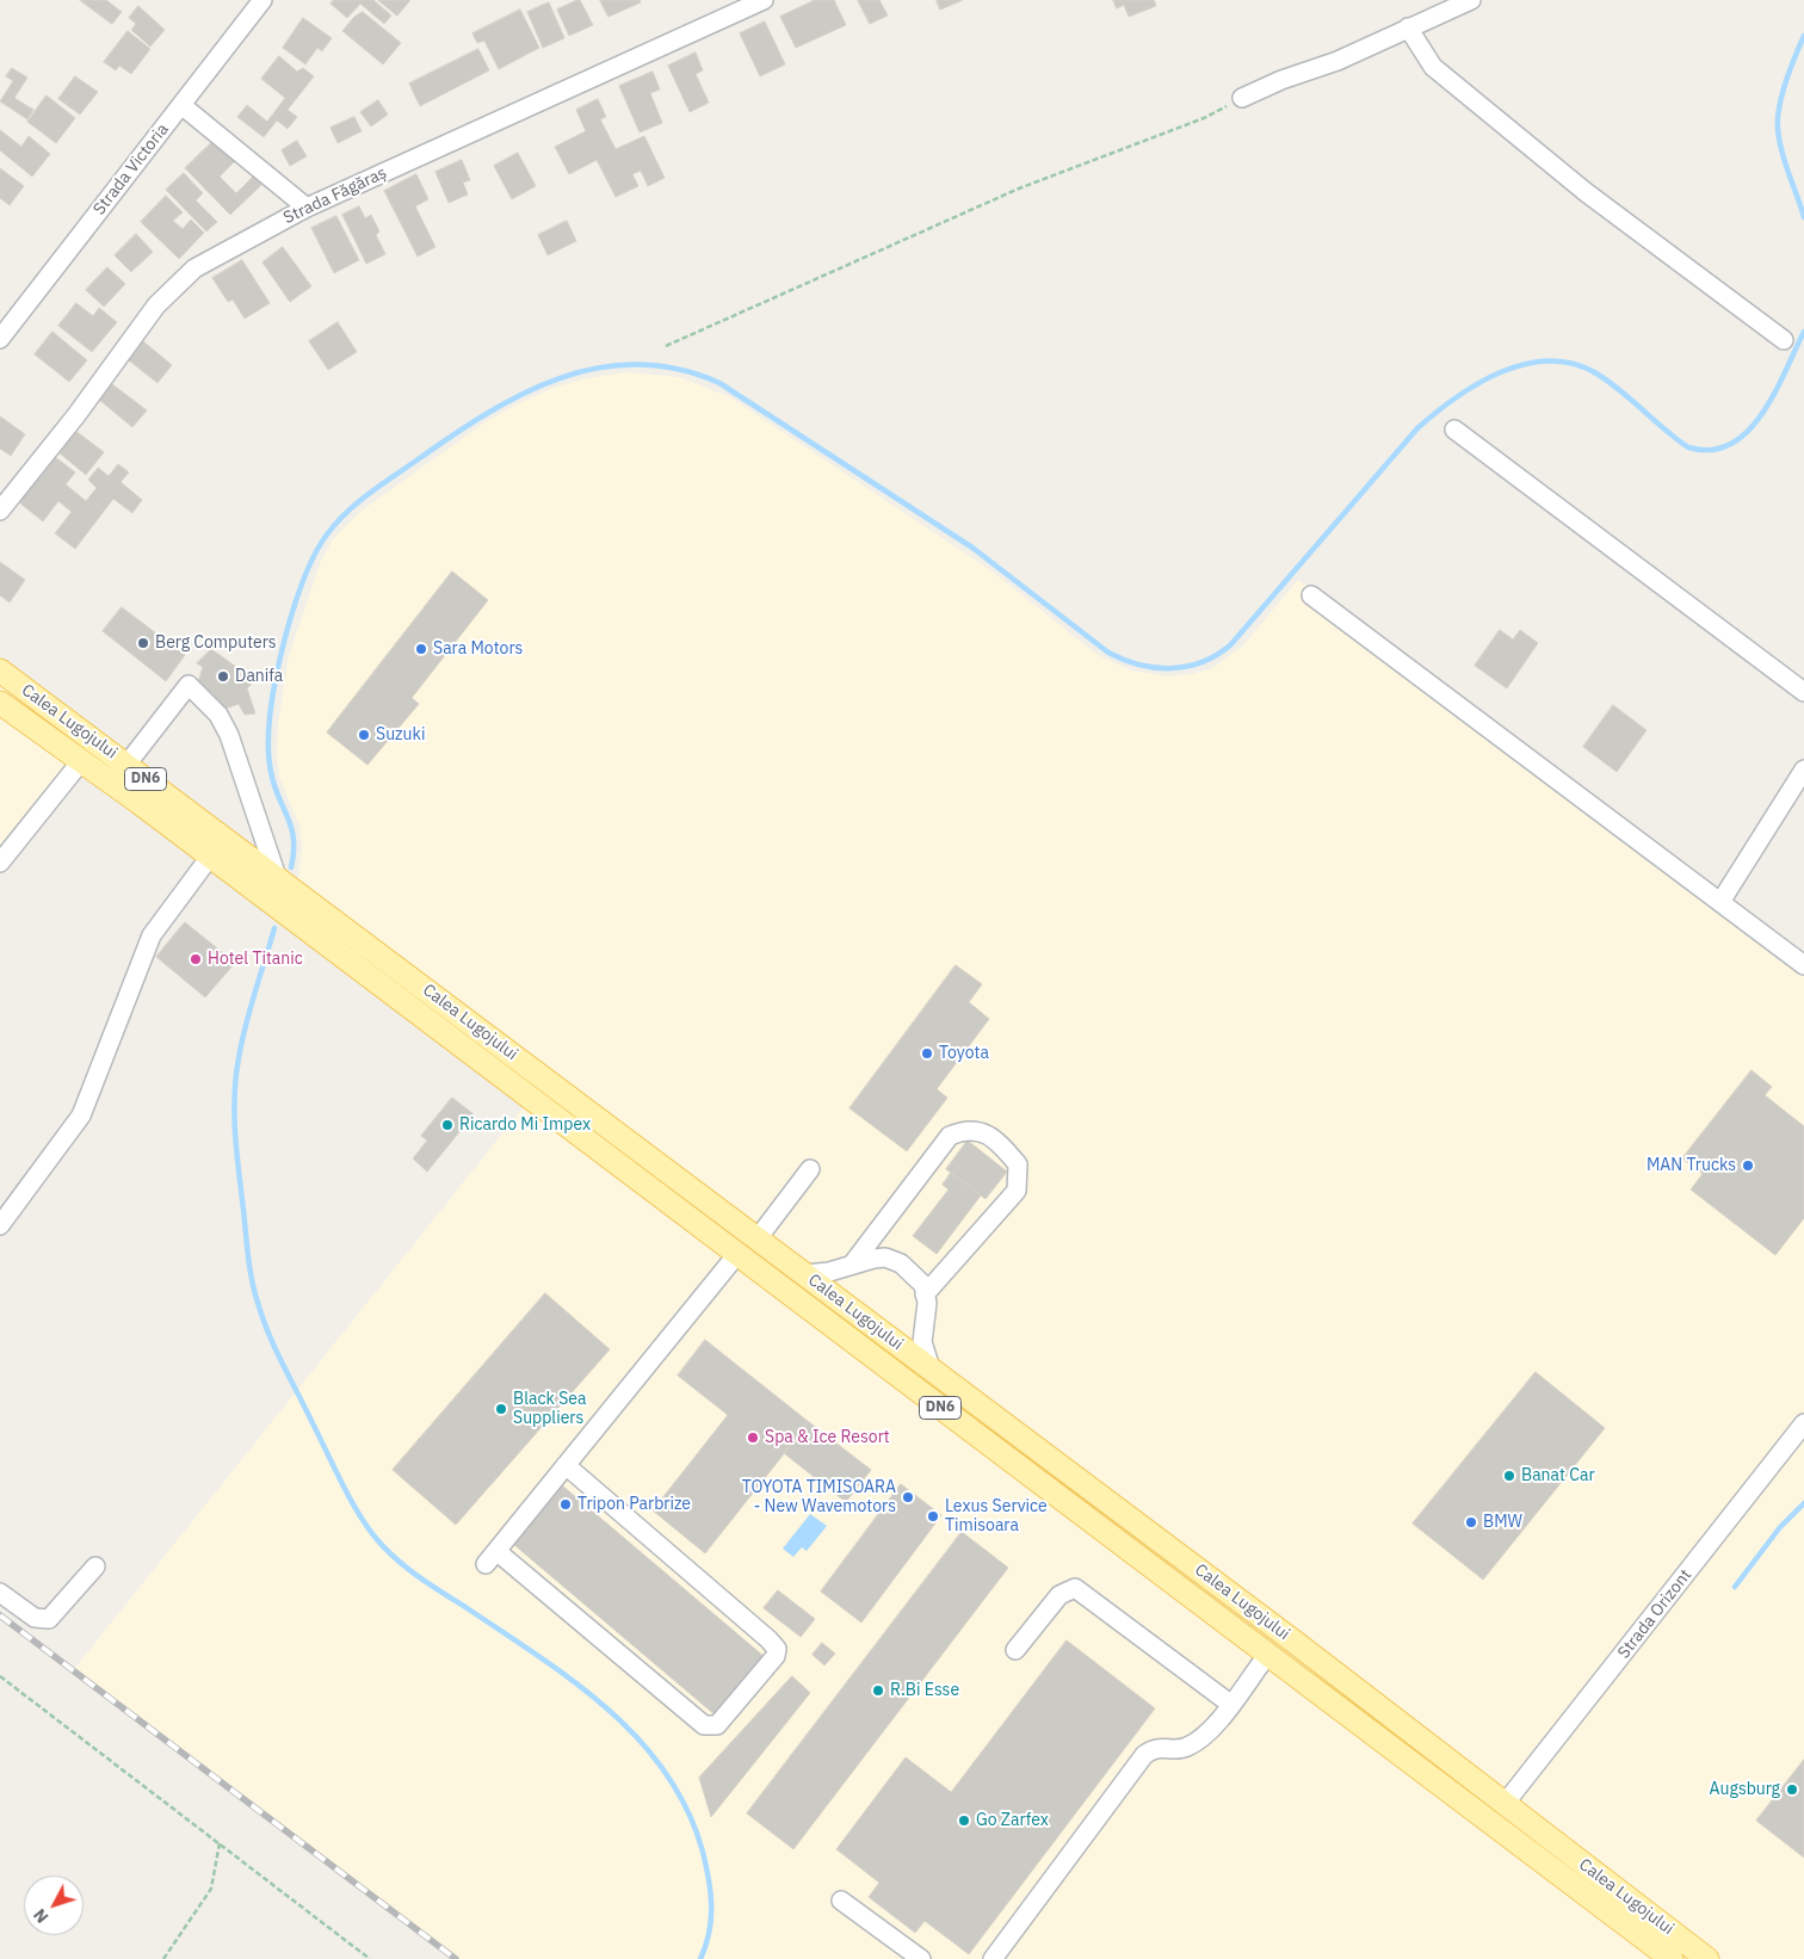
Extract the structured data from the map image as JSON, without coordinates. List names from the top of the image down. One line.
{"streets":{"main road":["Calea Lugojului","DN6"],"street":["Strada Victoria","Strada Făgăraș","Strada Orizont"]},"crossings":[["Calea Lugojului","Strada Orizont"]],"places":["Berg Computers","Sara Motors","Danifa","Suzuki","Hotel Titanic","Toyota","Ricardo Mi Impex","MAN Trucks","Black Sea Suppliers","Spa & Ice Resort","Banat Car","TOYOTA TIMISOARA - New Wavemotors","Tripon Parbrize","Lexus Service Timisoara","BMW","R.Bi Esse","Augsburg","Go Zarfex"],"north":"bottom left"}
